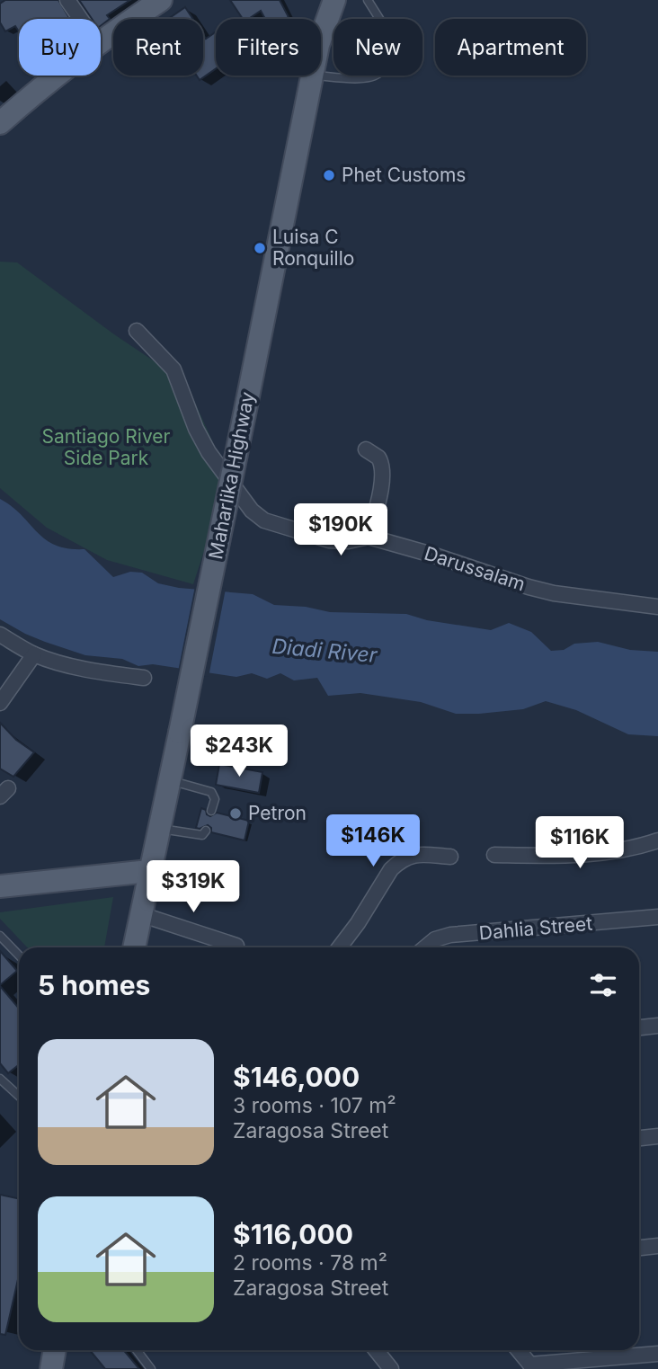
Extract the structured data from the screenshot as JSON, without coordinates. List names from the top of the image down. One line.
{"streets":{"main road":["Maharlika Highway"],"street":["Darussalam","Dahlia Street"]},"water":["Diadi River"],"parks":["Santiago River Side Park"],"places":["Phet Customs","Luisa C Ronquillo","Petron"],"page":{"chip":["Buy","Rent","Filters","New","Apartment"],"price":["$190K","$243K","$146K","$116K","$319K"],"heading":"5 homes","list":[{"name":"$146,000","note":"3 rooms · 107 m² · Zaragosa Street"},{"name":"$116,000","note":"2 rooms · 78 m² · Zaragosa Street"}]}}
